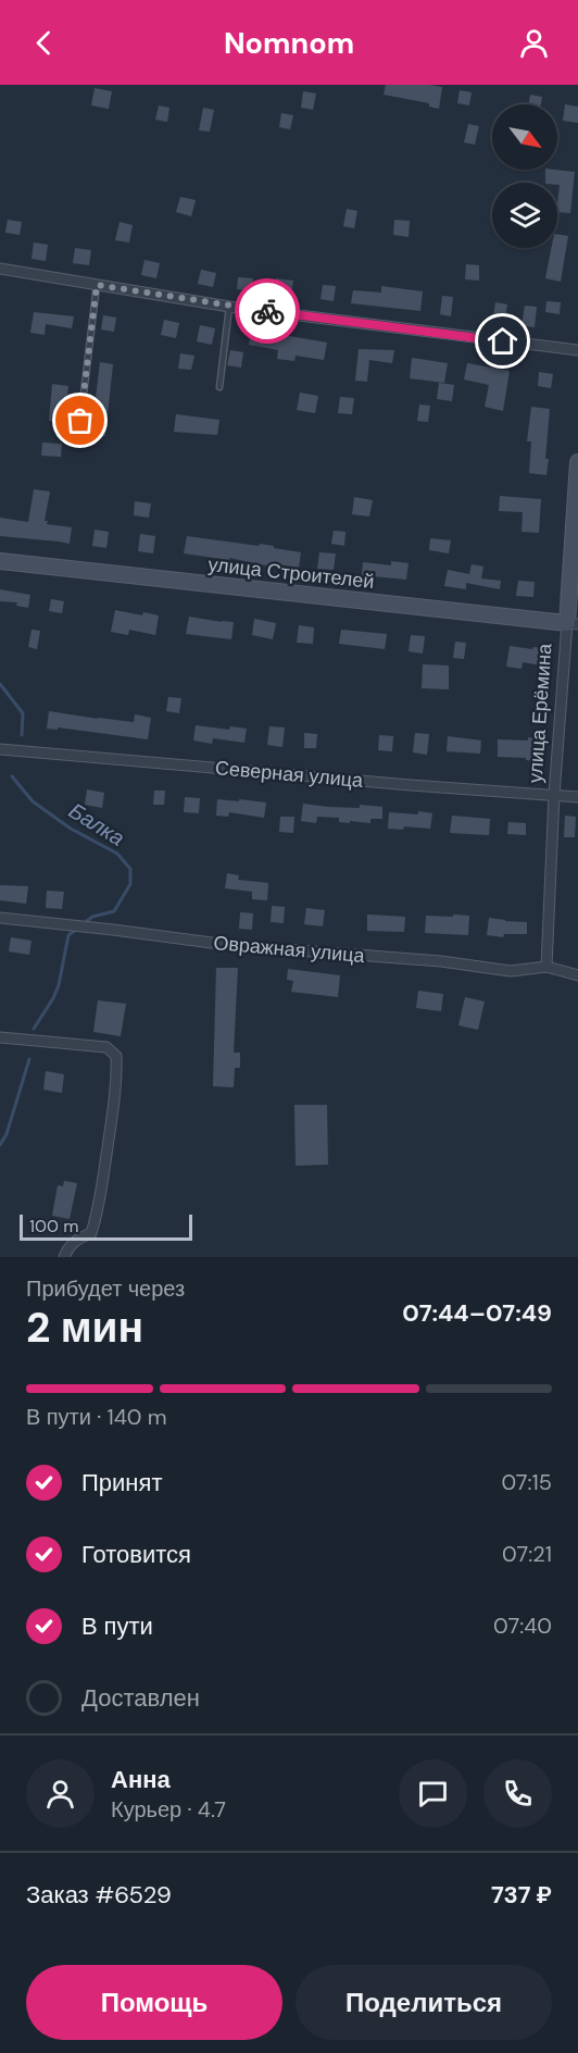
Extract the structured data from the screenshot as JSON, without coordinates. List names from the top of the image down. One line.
{"streets":{"street":["улица Строителей","улица Ерёмина","Северная улица","Овражная улица"]},"crossings":[["улица Строителей","улица Ерёмина"],["улица Ерёмина","Северная улица"],["улица Ерёмина","Овражная улица"]],"water":["Балка"],"scale_bar":"100 m","north":"bottom right","page":{"header":"Nomnom","scale":"100 m","heading":["2 мин","Прибудет через","07:44–07:49"],"panel":["Анна","Курьер · 4.7","Заказ #6529","737 ₽"],"bar":"В пути · 140 m","list":[["Принят","07:15"],["Готовится","07:21"],["В пути","07:40"],"Доставлен"],"buttons":["Помощь","Поделиться"]}}
